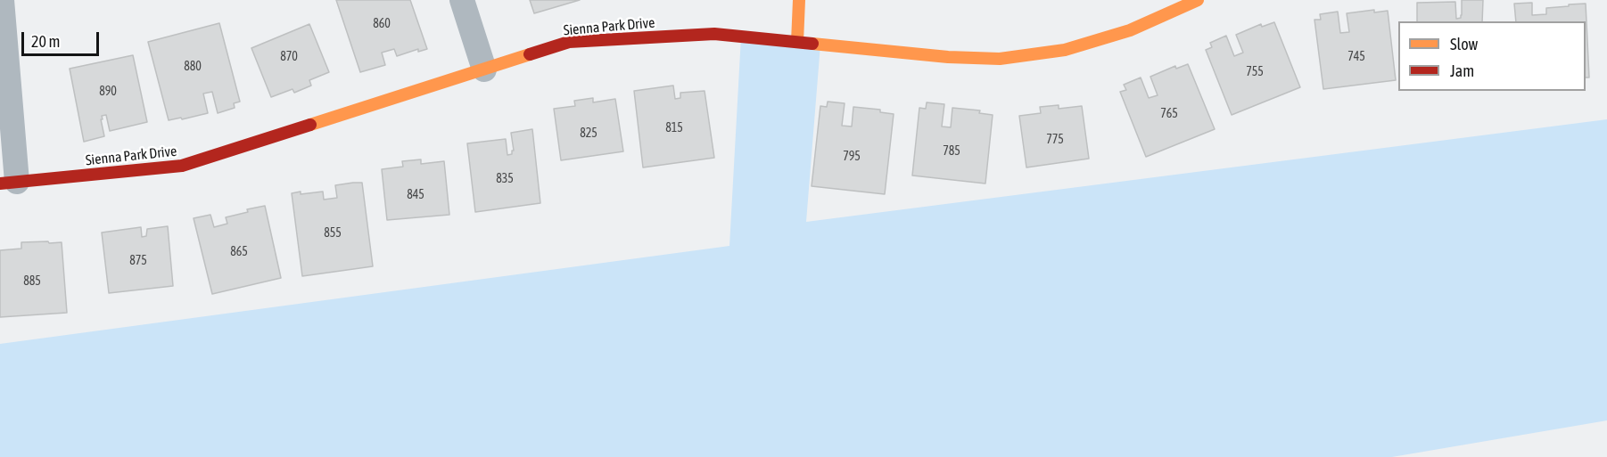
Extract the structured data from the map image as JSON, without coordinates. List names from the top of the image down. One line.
{"streets":{"street":["Sienna Park Drive"]},"house_numbers":["860","870","745","880","755","890","765","815","825","775","785","795","835","845","855","865","875","885"],"legend":["Slow","Jam"],"scale_bar":"20 m"}
